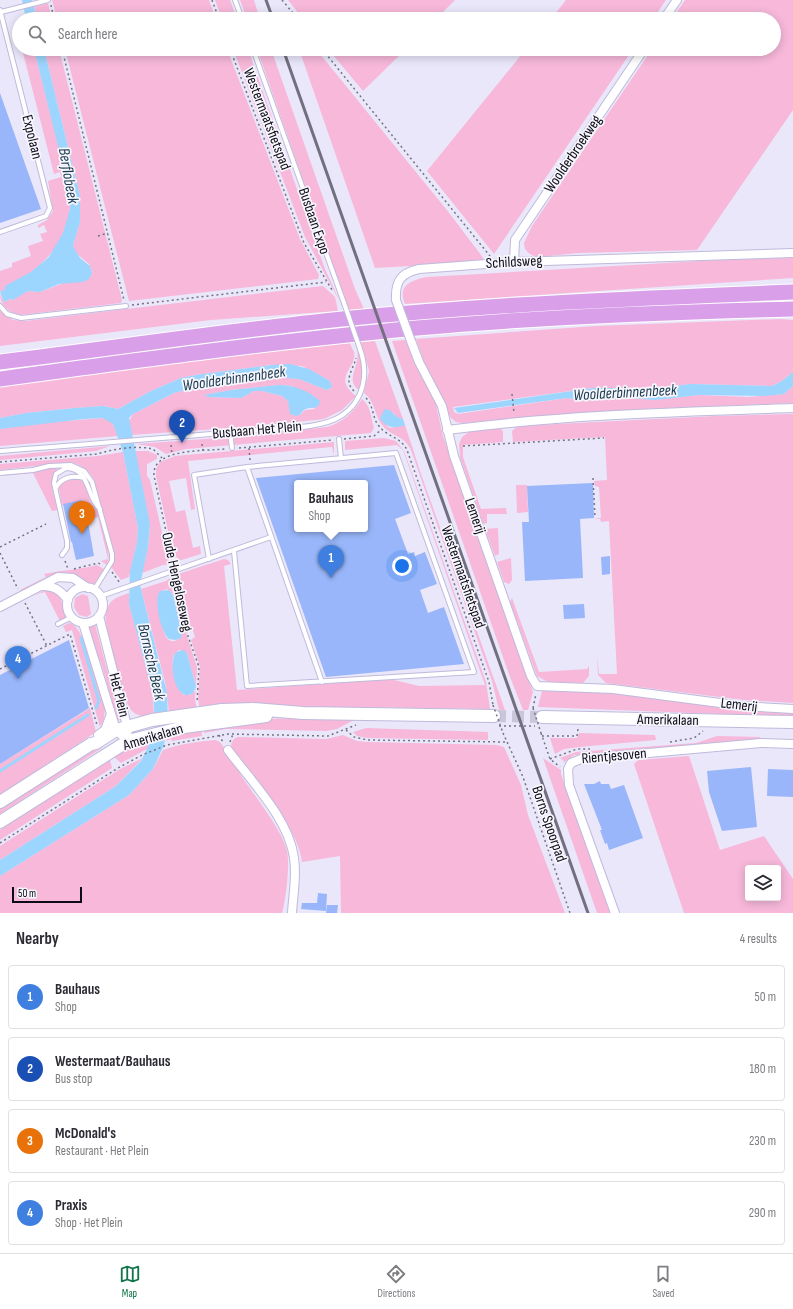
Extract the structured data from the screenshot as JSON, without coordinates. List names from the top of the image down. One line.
{"streets":{"main road":["Amerikalaan"],"street":["Woolderbroekweg","Schildsweg","Lemerij","Het Plein","Rientjesoven"],"lane":["Expolaan","Busbaan Expo","Busbaan Het Plein"],"path":["Westermaatsfietspad","Oude Hengeloseweg","Borns Spoorpad"]},"crossings":[["Westermaatsfietspad","Amerikalaan"],["Westermaatsfietspad","Borns Spoorpad"],["Woolderbroekweg","Schildsweg"],["Busbaan Expo","Busbaan Het Plein"],["Schildsweg","Lemerij"],["Het Plein","Amerikalaan"]],"water":["Berflobeek","Woolderbinnenbeek","Bornsche Beek"],"scale_bar":"50 m","page":{"search":"Search here","pins":["2","3","1","4"],"popup":["Bauhaus","Shop"],"scale":"50 m","heading":["Nearby","4 results"],"list":[{"mark":"1","name":"Bauhaus","note":"Shop","value":"50 m"},{"mark":"2","name":"Westermaat/Bauhaus","note":"Bus stop","value":"180 m"},{"mark":"3","name":"McDonald's","note":"Restaurant · Het Plein","value":"230 m"},{"mark":"4","name":"Praxis","note":"Shop · Het Plein","value":"290 m"}],"nav":["Map","Directions","Saved"]}}
